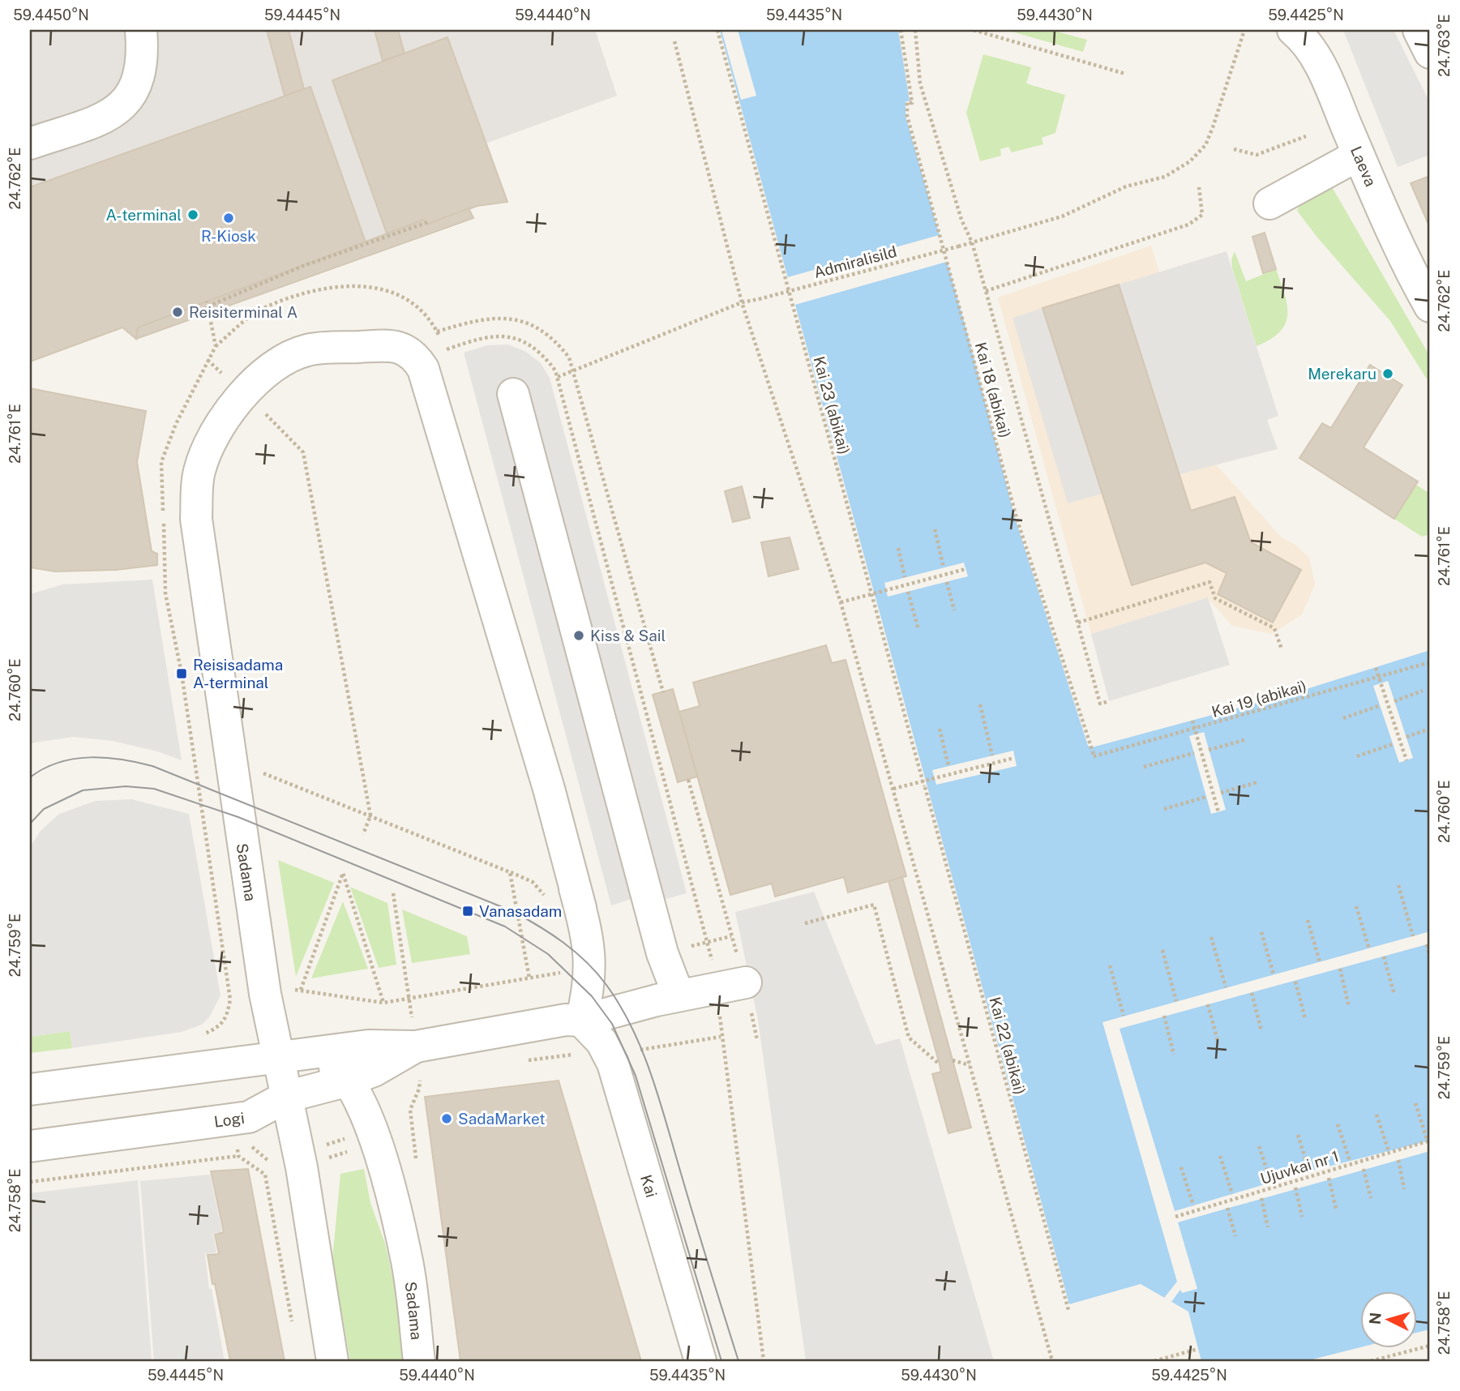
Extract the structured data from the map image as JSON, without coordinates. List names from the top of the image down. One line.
{"streets":{"street":["Laeva","Sadama","Logi","Kai"],"path":["Admiralisild","Kai 18 (abikai)","Kai 23 (abikai)","Kai 19 (abikai)","Kai 22 (abikai)","Ujuvkai nr 1"]},"crossings":[["Kai 18 (abikai)","Kai 19 (abikai)"],["Kai 23 (abikai)","Kai 22 (abikai)"],["Sadama","Logi"],["Logi","Kai"]],"places":{"other":["A-terminal","R-Kiosk","Reisiterminal A","Merekaru","Kiss & Sail","SadaMarket"],"transit":["Reisisadama A-terminal","Vanasadam"]},"north":"left","coordinates":["59.4450°N","59.4445°N","59.4440°N","59.4435°N","59.4430°N","59.4425°N","24.763°E","24.762°E","24.761°E","24.760°E","24.759°E","24.758°E"]}
